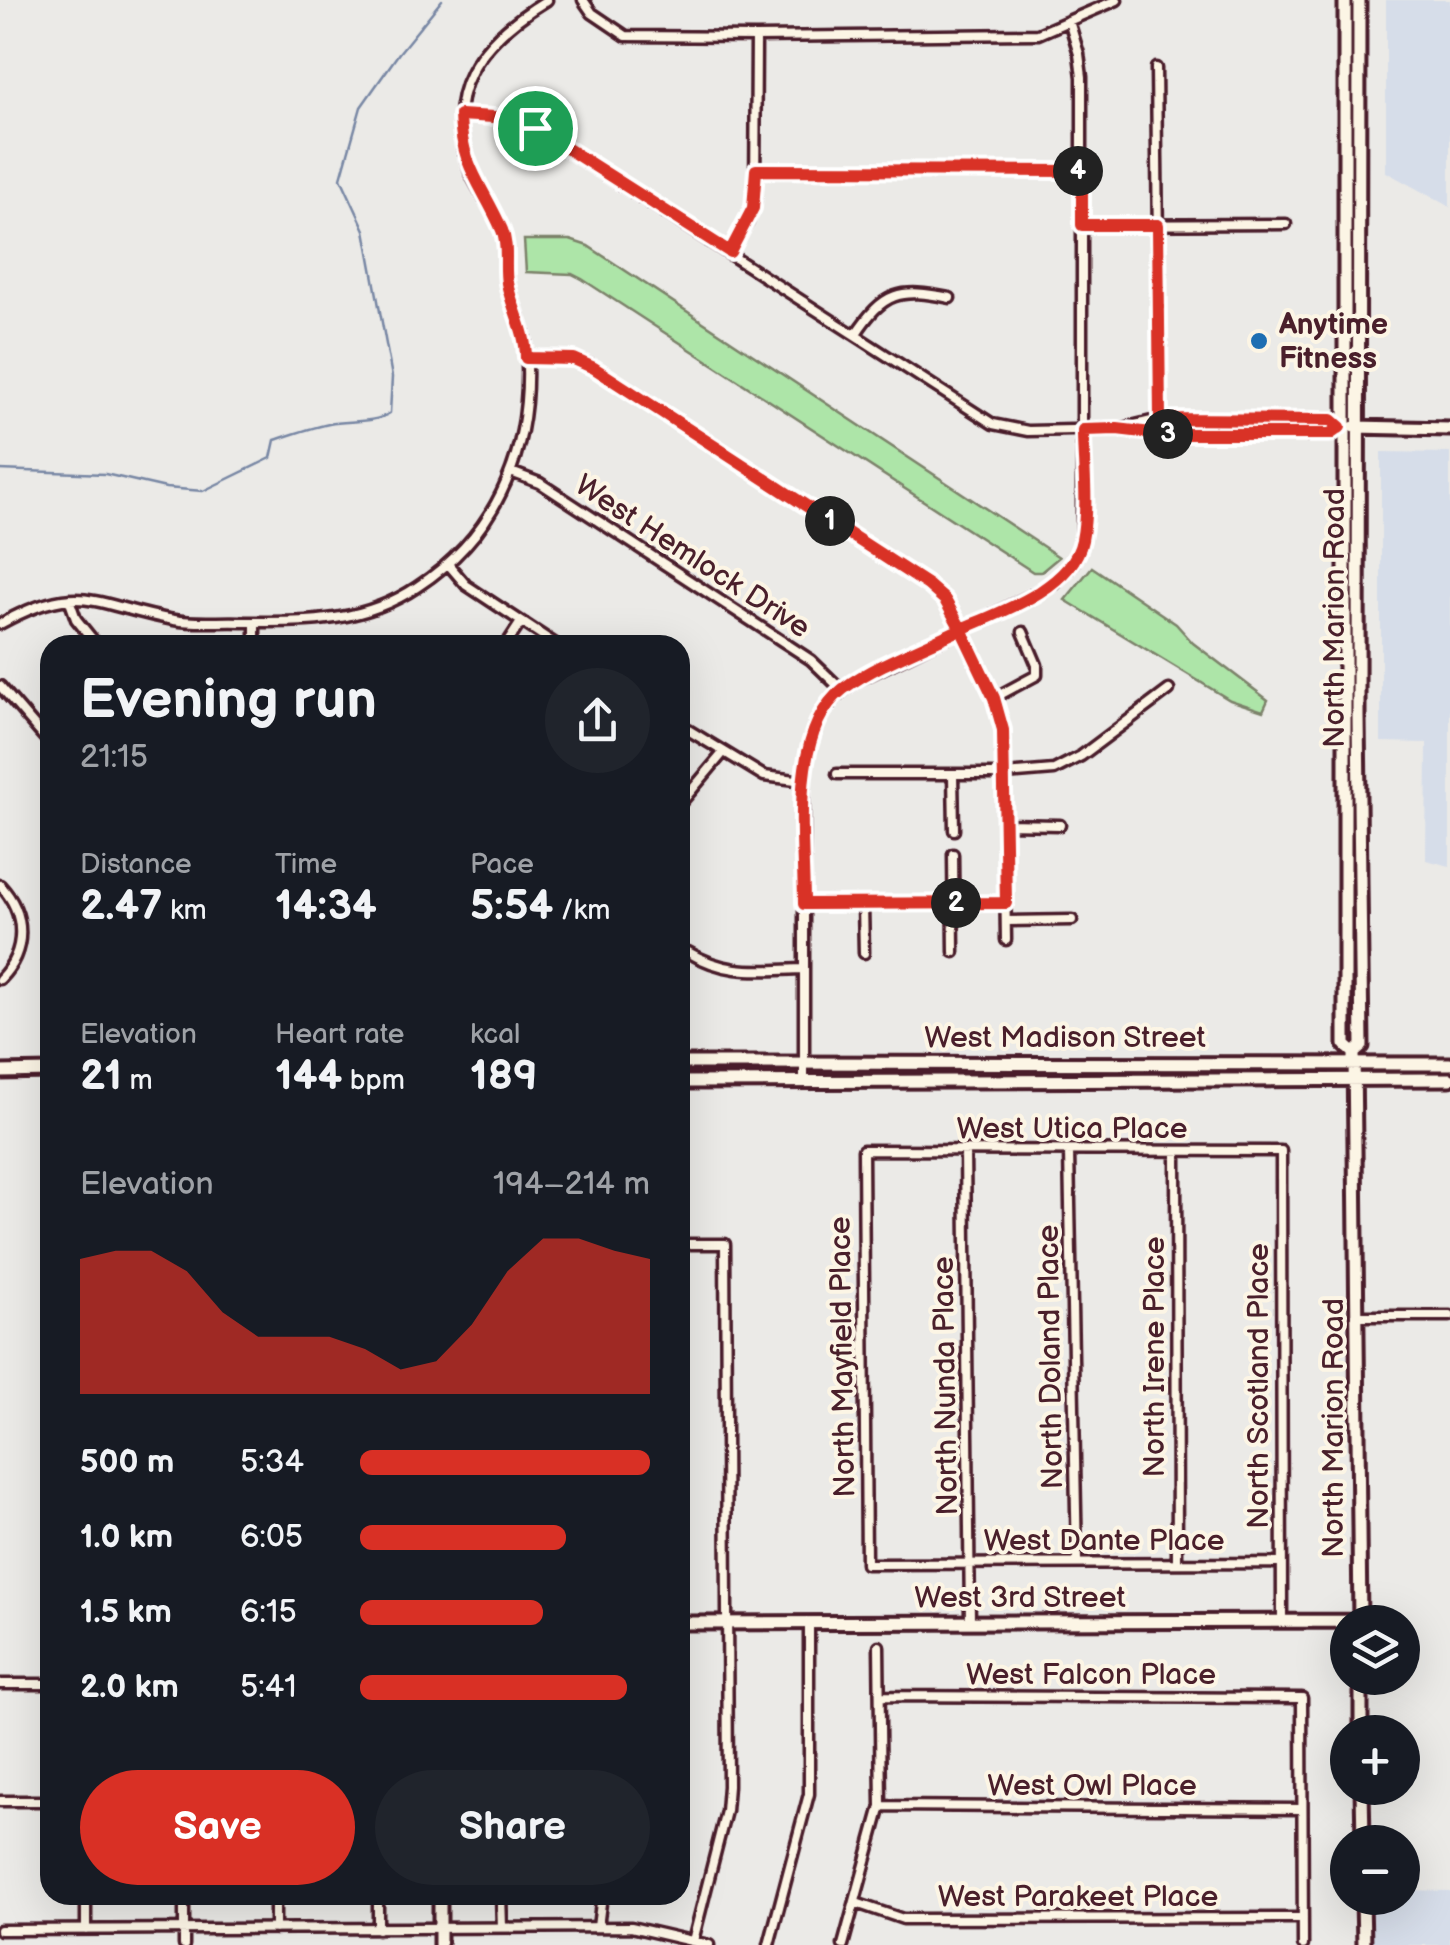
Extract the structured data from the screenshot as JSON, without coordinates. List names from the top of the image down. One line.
{"streets":{"main road":["North Marion Road","West Madison Street","West 3rd Street"],"street":["West Hemlock Drive","West Utica Place","North Mayfield Place","North Doland Place","North Irene Place","North Nunda Place","North Scotland Place","West Dante Place","West Falcon Place","West Owl Place","West Parakeet Place"]},"crossings":[["North Marion Road","West Madison Street"],["West Utica Place","North Mayfield Place"],["West Utica Place","North Doland Place"],["West Utica Place","North Irene Place"],["West Utica Place","North Nunda Place"],["West Utica Place","North Scotland Place"],["North Mayfield Place","West Dante Place"],["North Doland Place","West Dante Place"],["North Irene Place","West Dante Place"],["North Nunda Place","West Dante Place"],["North Nunda Place","West 3rd Street"],["North Scotland Place","West Dante Place"],["North Scotland Place","West 3rd Street"],["West Falcon Place","West Owl Place"]],"places":["Anytime Fitness"],"page":{"pins":["4","3","1","2"],"heading":["Evening run","21:15"],"stats":[["Distance","2.47 km"],["Time","14:34"],["Pace","5:54 /km"],["Elevation","21 m"],["Heart rate","144 bpm"],["kcal","189"]],"chart":["Elevation","194–214 m"],"list":[{"name":"500 m","note":"5:34"},{"name":"1.0 km","note":"6:05"},{"name":"1.5 km","note":"6:15"},{"name":"2.0 km","note":"5:41"}],"map_buttons":["+","−"],"buttons":["Save","Share"]}}
